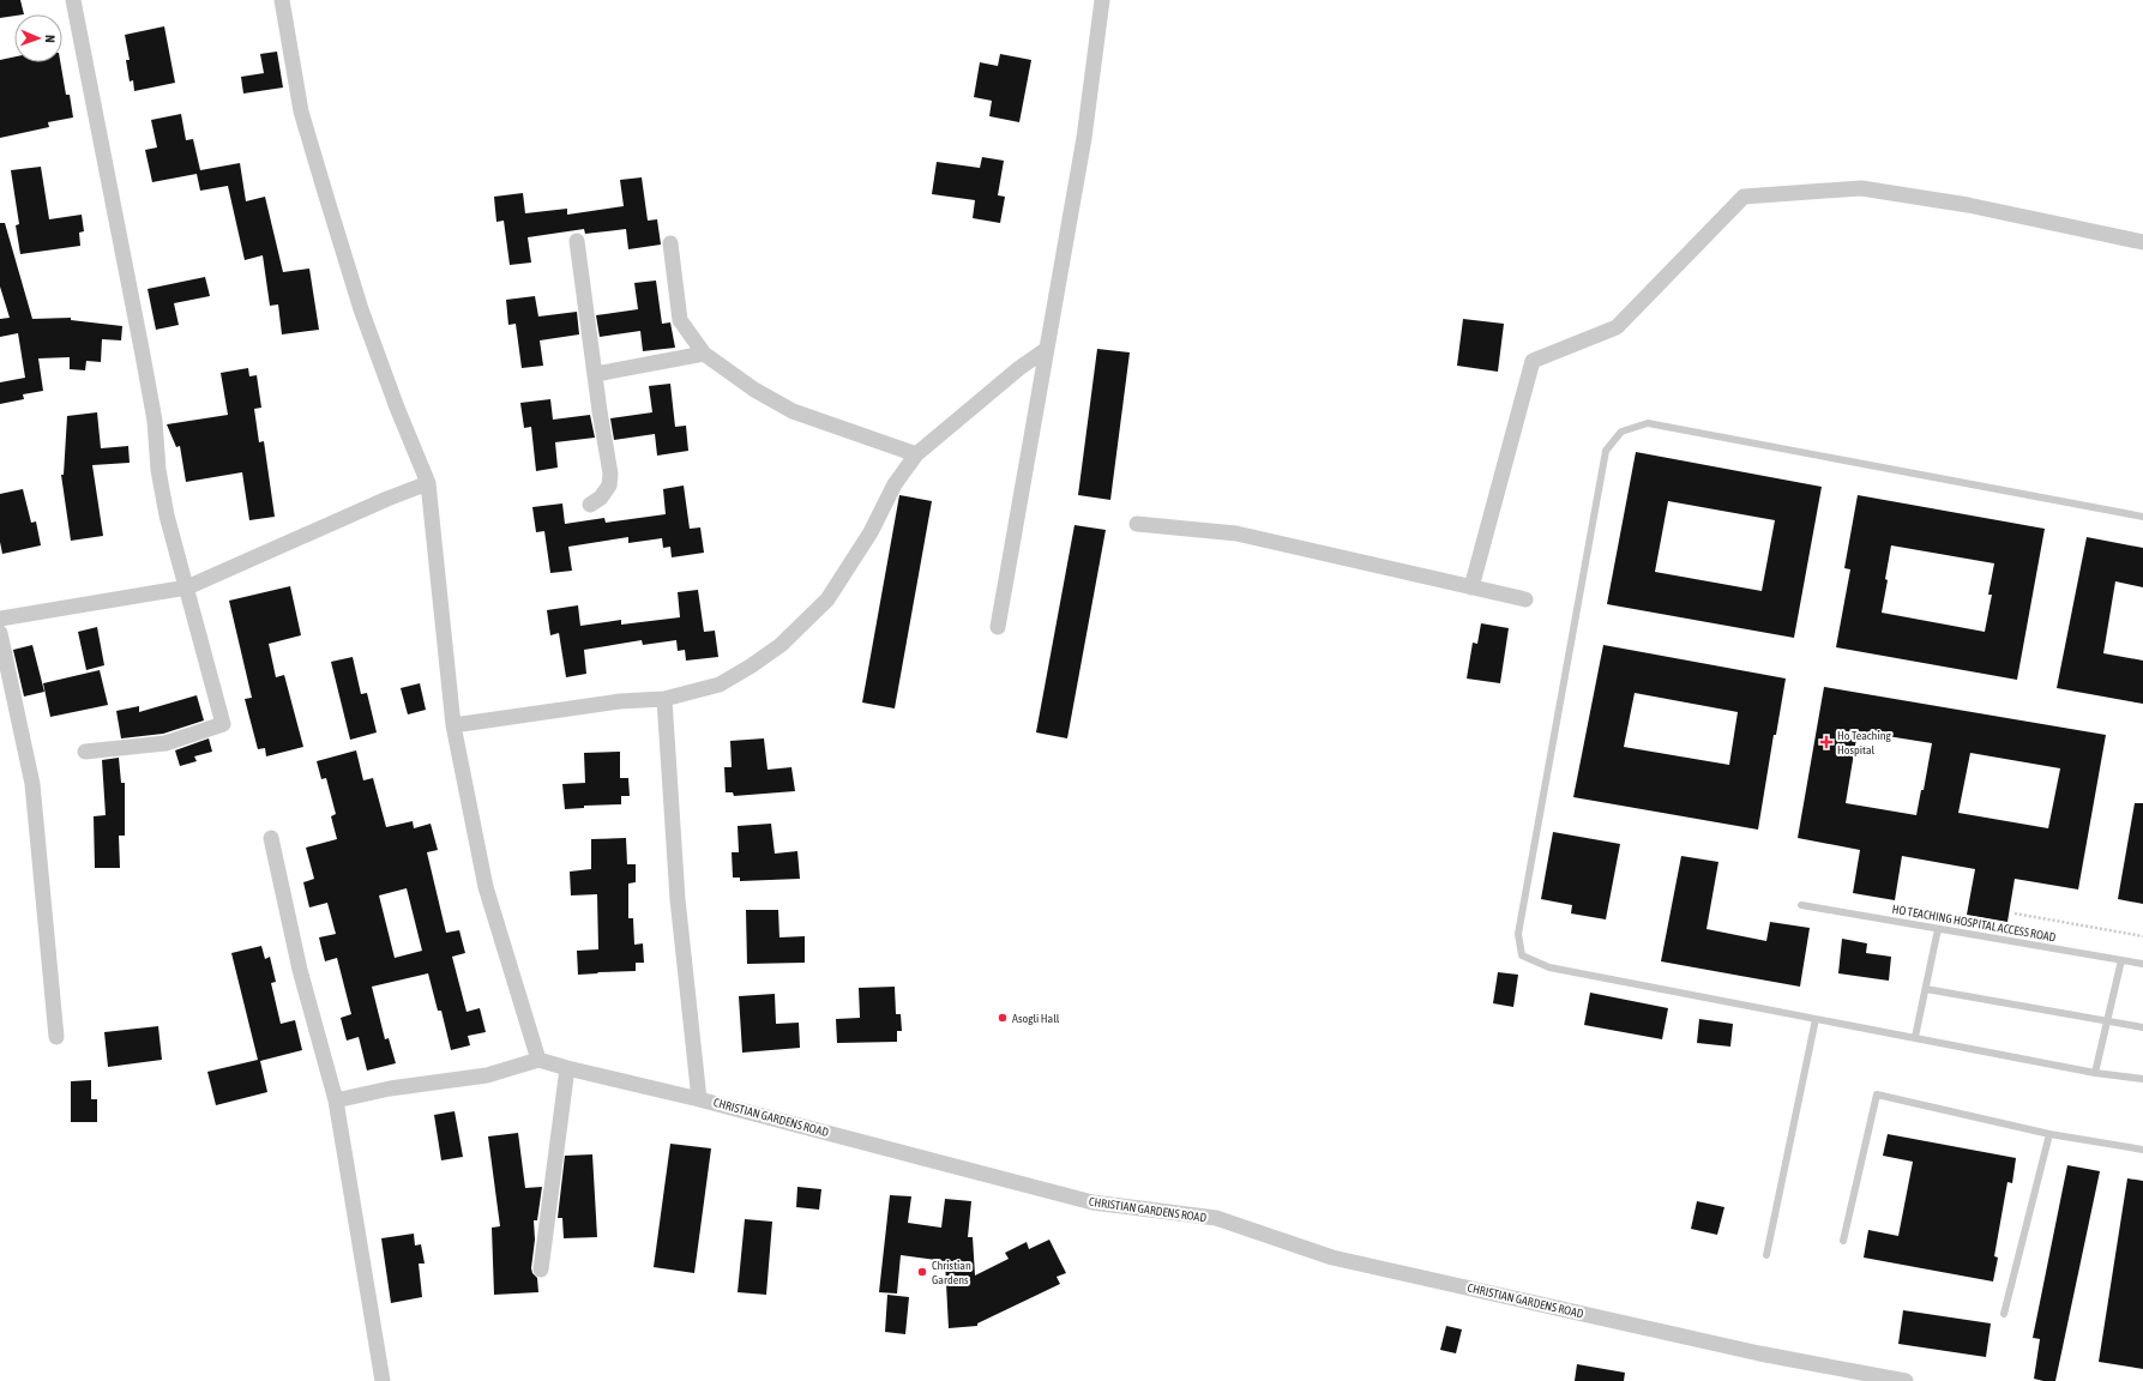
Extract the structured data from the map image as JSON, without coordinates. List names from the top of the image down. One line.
{"streets":{"street":["CHRISTIAN GARDENS ROAD"],"lane":["HO TEACHING HOSPITAL ACCESS ROAD"]},"places":{"health":["Ho Teaching Hospital"],"other":["Asogli Hall","Christian Gardens"]},"north":"right"}
